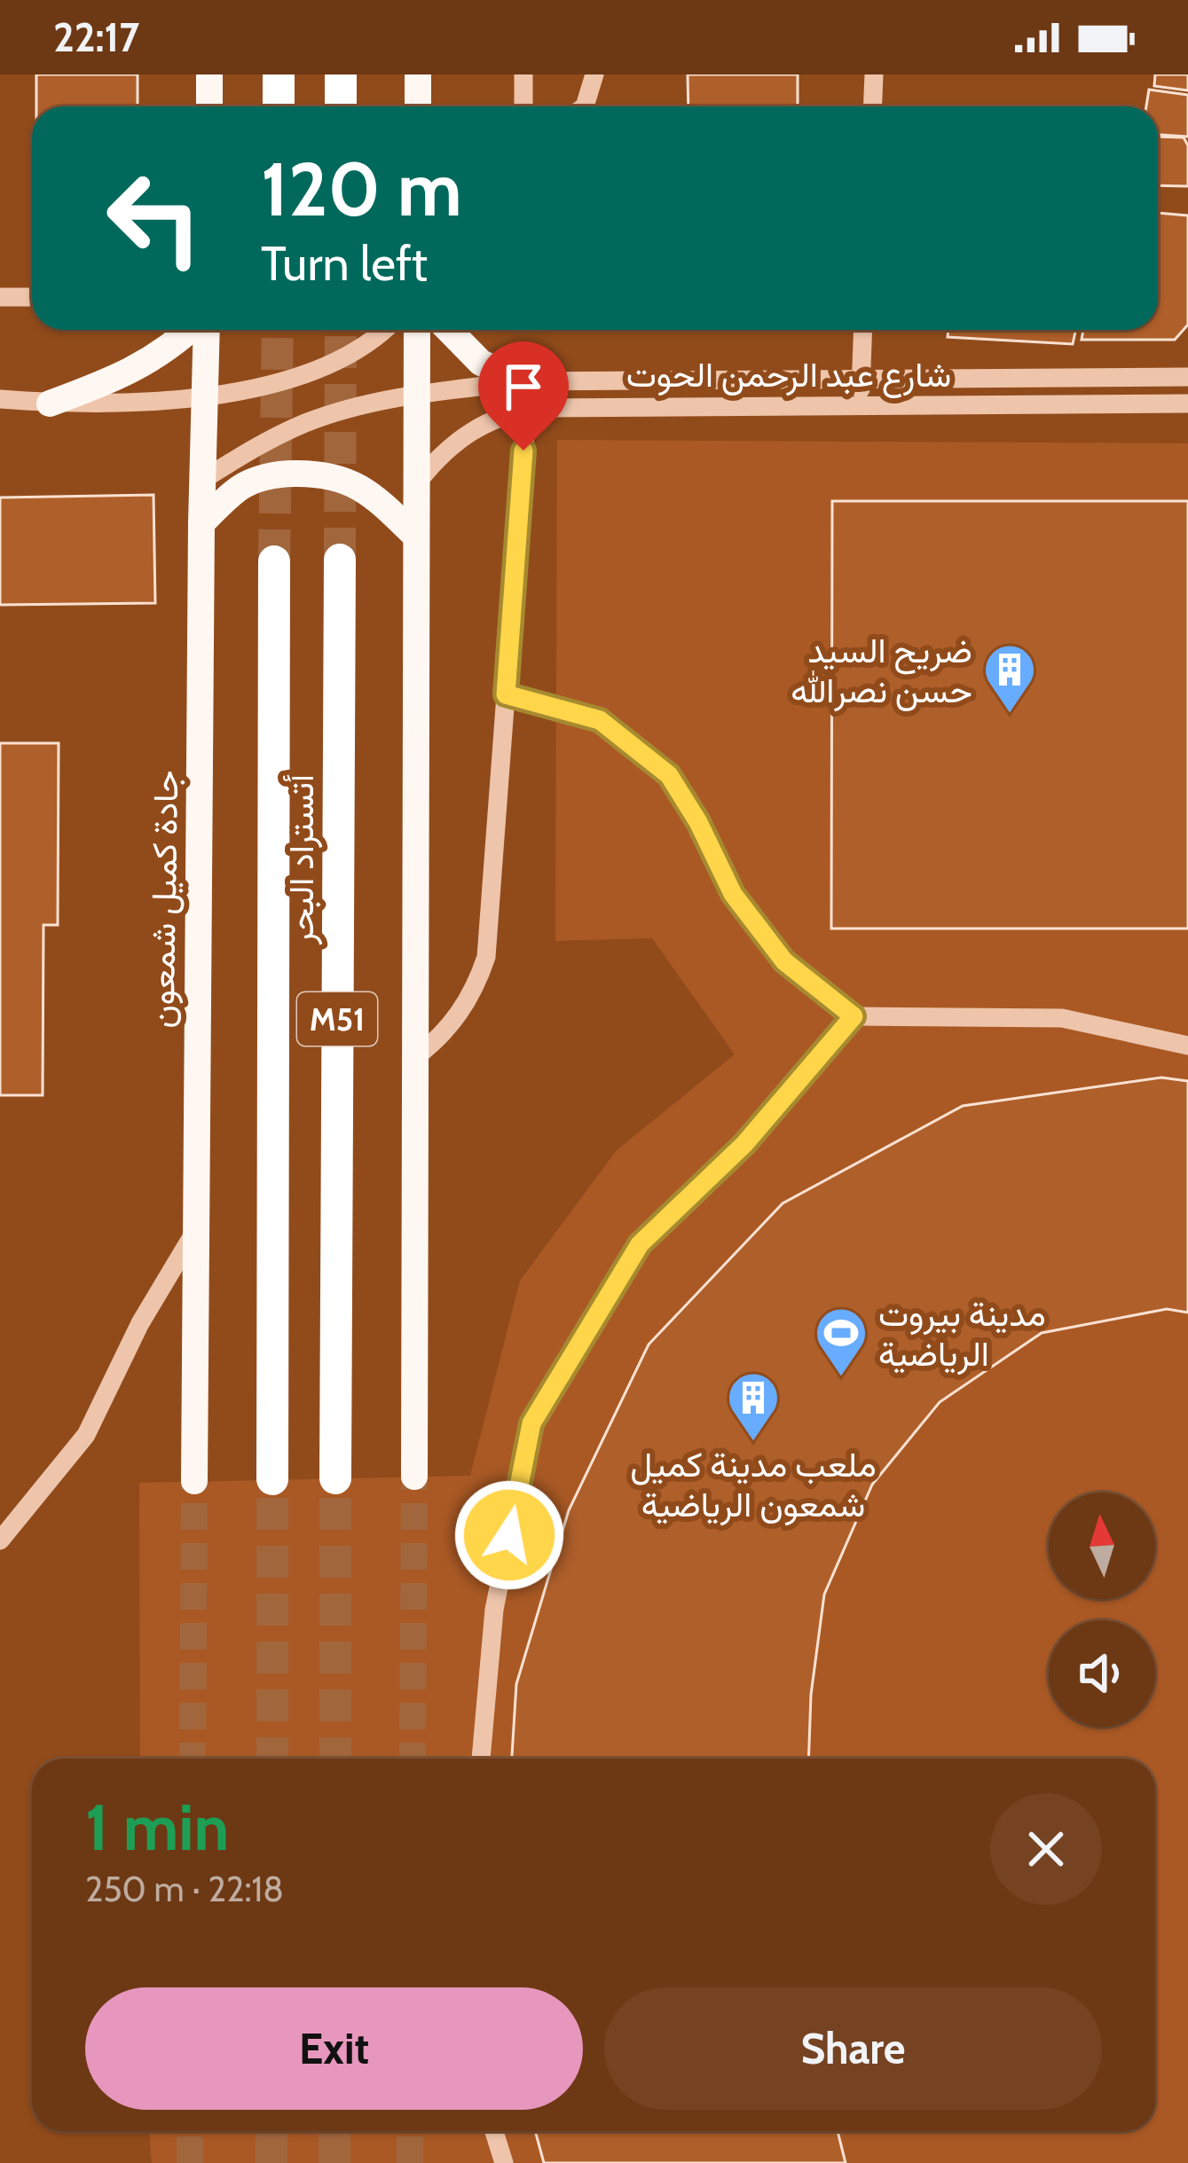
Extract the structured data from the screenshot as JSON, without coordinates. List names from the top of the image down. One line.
{"streets":{"highway":["أتستراد البحر","M51"],"main road":["جادة كميل شمعون"],"street":["شارع عبد الرحمن الحوت"]},"crossings":[["شارع عبد الرحمن الحوت","جادة كميل شمعون"]],"places":{"building":["ضريح السيد حسن نصرالله","ملعب مدينة كميل شمعون الرياضية"],"sports":["مدينة بيروت الرياضية"]},"north":"top","page":{"status":"22:17","turn":["120 m","Turn left"],"heading":["1 min","250 m · 22:18"],"buttons":["Exit","Share"]}}
